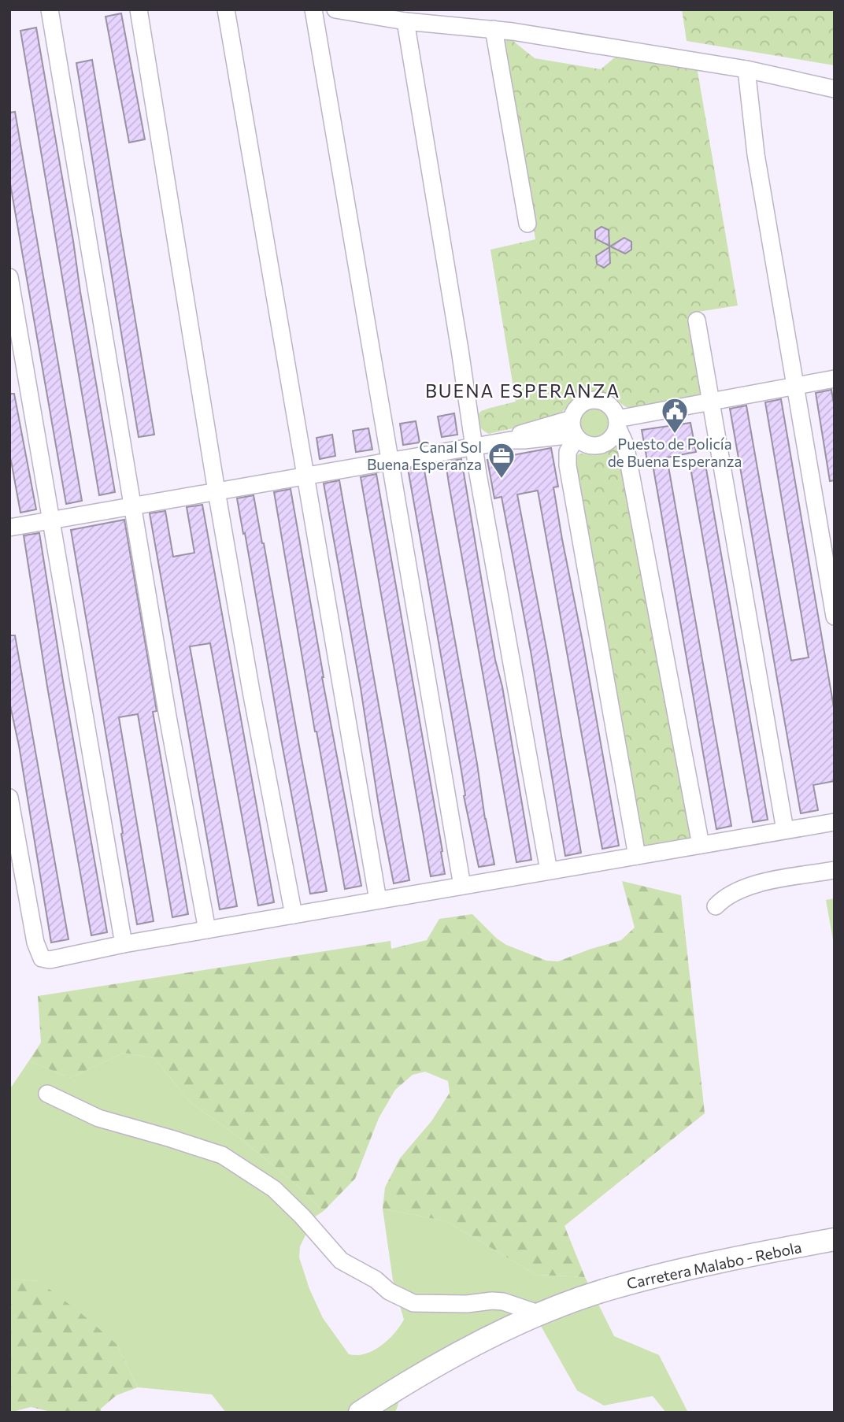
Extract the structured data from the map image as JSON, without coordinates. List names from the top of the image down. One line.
{"streets":{"main road":["Carretera Malabo - Rebola"]},"districts":["BUENA ESPERANZA"],"places":{"public building":["Puesto de Policía de Buena Esperanza"],"office":["Canal Sol Buena Esperanza"]}}
